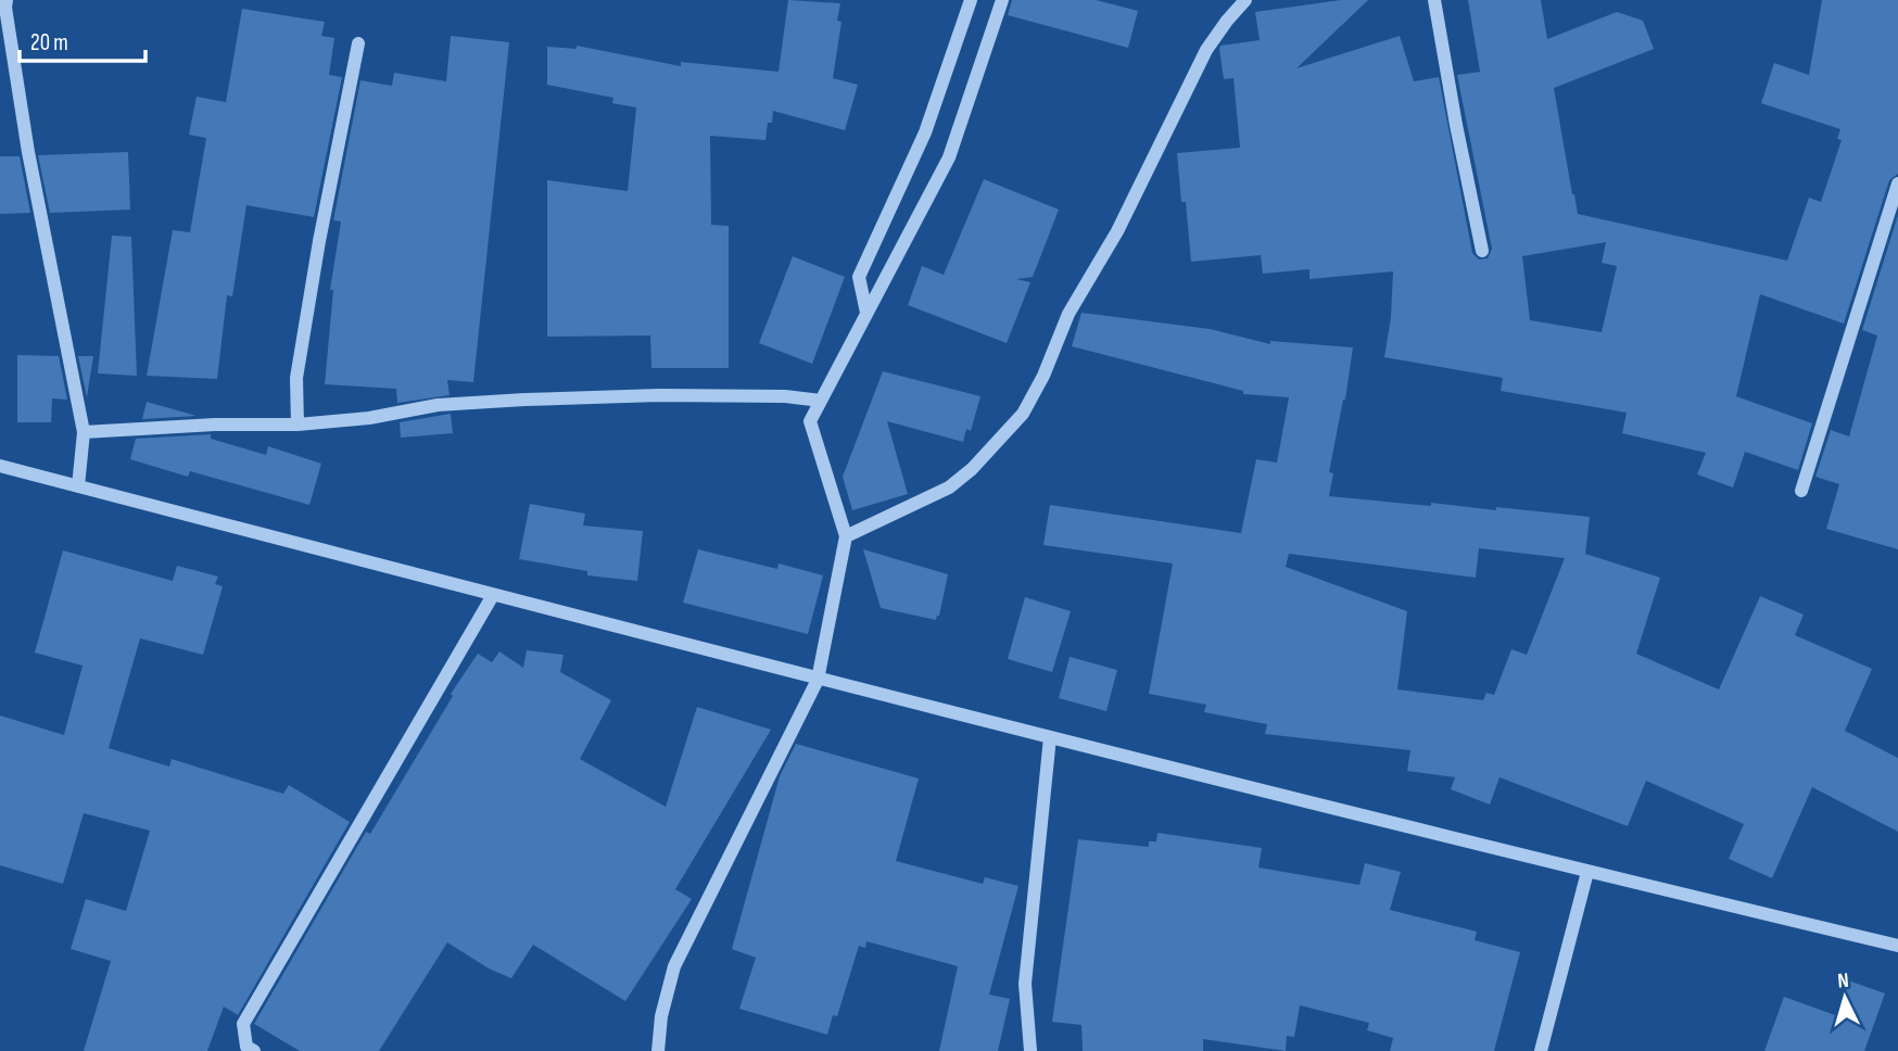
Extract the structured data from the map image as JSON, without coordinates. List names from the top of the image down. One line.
{"scale_bar":"20 m","north":"top"}
